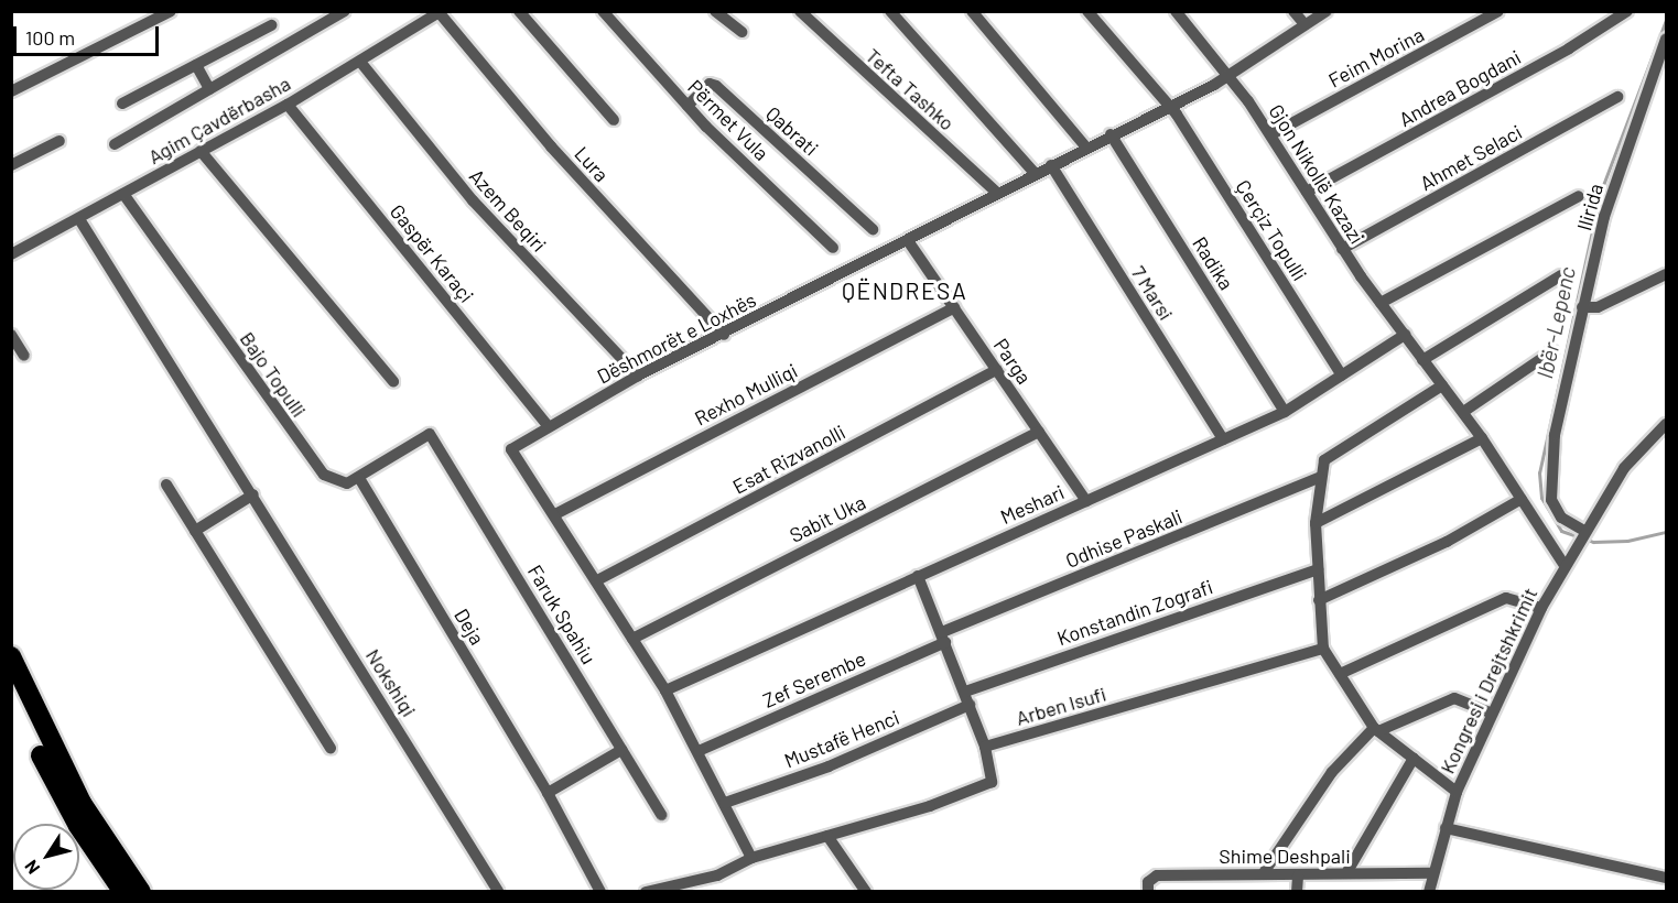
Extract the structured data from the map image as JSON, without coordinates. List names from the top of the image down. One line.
{"streets":{"street":["Feim Morina","Andrea Bogdani","Tefta Tashko","Agim Çavdërbasha","Përmet Vula","Qabrati","Ahmet Selaci","Lura","Gjon Nikollë Kazazi","Ilirida","Azem Beqiri","Çerçiz Topulli","Gaspër Karaçi","Radika","7 Marsi","Dëshmorët e Loxhës","Parga","Bajo Topulli","Rexho Mulliqi","Esat Rizvanolli","Meshari","Sabit Uka","Odhise Paskali","Konstandin Zografi","Faruk Spahiu","Deja","Zef Serembe","Kongresi i Drejtshkrimit","Nokshiqi","Arben Isufi","Mustafë Henci","Shime Deshpali"]},"crossings":[["Feim Morina","Gjon Nikollë Kazazi"],["Andrea Bogdani","Gjon Nikollë Kazazi"],["Tefta Tashko","Dëshmorët e Loxhës"],["Agim Çavdërbasha","Lura"],["Agim Çavdërbasha","Azem Beqiri"],["Agim Çavdërbasha","Gaspër Karaçi"],["Agim Çavdërbasha","Bajo Topulli"],["Agim Çavdërbasha","Nokshiqi"],["Përmet Vula","Qabrati"],["Ahmet Selaci","Gjon Nikollë Kazazi"],["Lura","Dëshmorët e Loxhës"],["Gjon Nikollë Kazazi","Dëshmorët e Loxhës"],["Gjon Nikollë Kazazi","Meshari"],["Gjon Nikollë Kazazi","Kongresi i Drejtshkrimit"],["Azem Beqiri","Dëshmorët e Loxhës"],["Çerçiz Topulli","Dëshmorët e Loxhës"],["Çerçiz Topulli","Meshari"],["Gaspër Karaçi","Dëshmorët e Loxhës"],["Radika","Dëshmorët e Loxhës"],["Radika","Meshari"],["7 Marsi","Dëshmorët e Loxhës"],["7 Marsi","Meshari"],["Dëshmorët e Loxhës","Parga"],["Dëshmorët e Loxhës","Rexho Mulliqi"],["Dëshmorët e Loxhës","Esat Rizvanolli"],["Dëshmorët e Loxhës","Meshari"],["Dëshmorët e Loxhës","Sabit Uka"],["Dëshmorët e Loxhës","Zef Serembe"],["Dëshmorët e Loxhës","Mustafë Henci"],["Parga","Rexho Mulliqi"],["Parga","Esat Rizvanolli"],["Parga","Meshari"],["Parga","Sabit Uka"],["Bajo Topulli","Faruk Spahiu"],["Bajo Topulli","Deja"],["Odhise Paskali","Zef Serembe"],["Faruk Spahiu","Deja"],["Kongresi i Drejtshkrimit","Shime Deshpali"]],"districts":["QËNDRESA"],"water":["Ibër-Lepenc"],"scale_bar":"100 m","north":"bottom left"}
